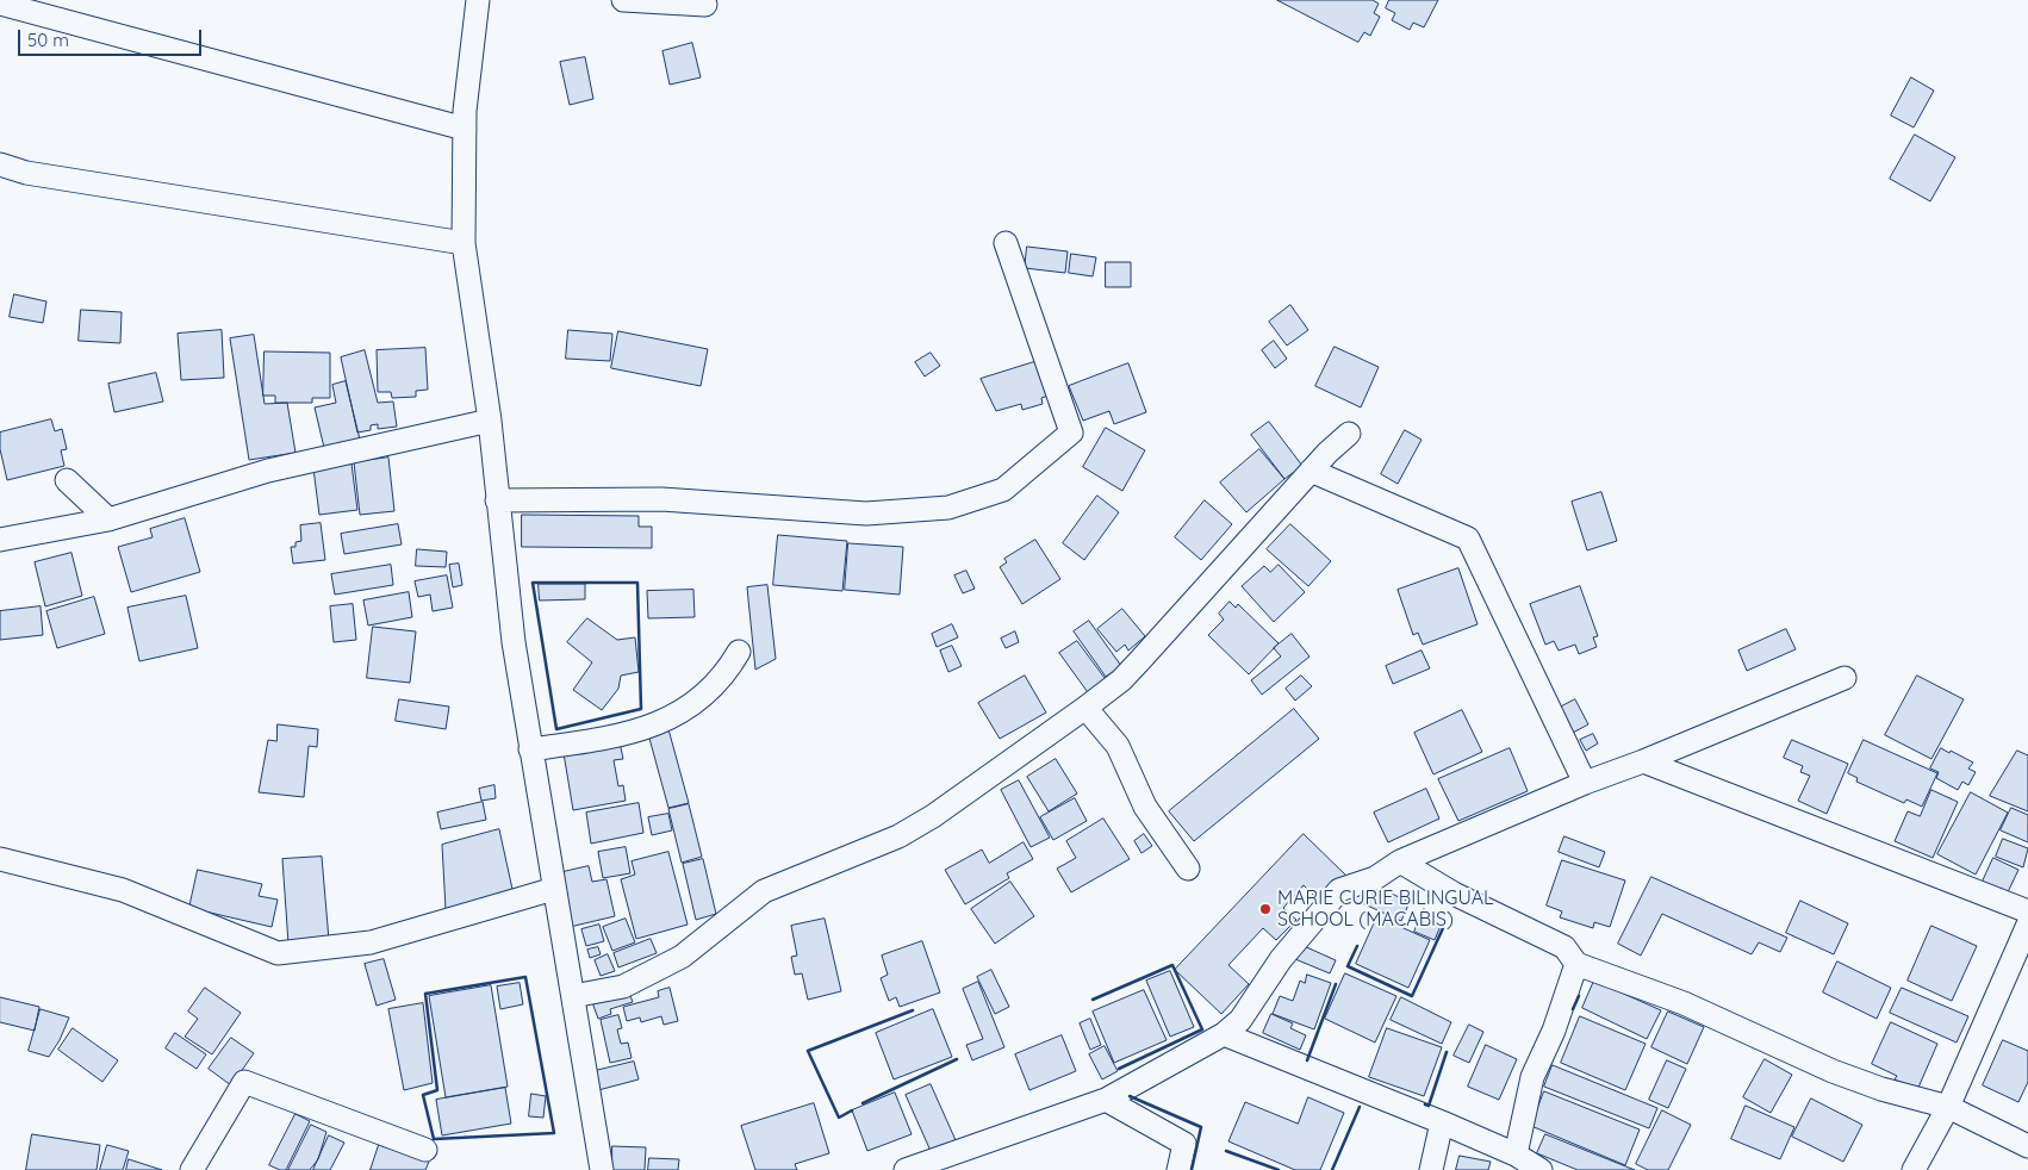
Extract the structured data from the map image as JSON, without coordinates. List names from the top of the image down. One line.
{"places":["MARIE CURIE BILINGUAL SCHOOL (MACABIS)"],"scale_bar":"50 m"}
